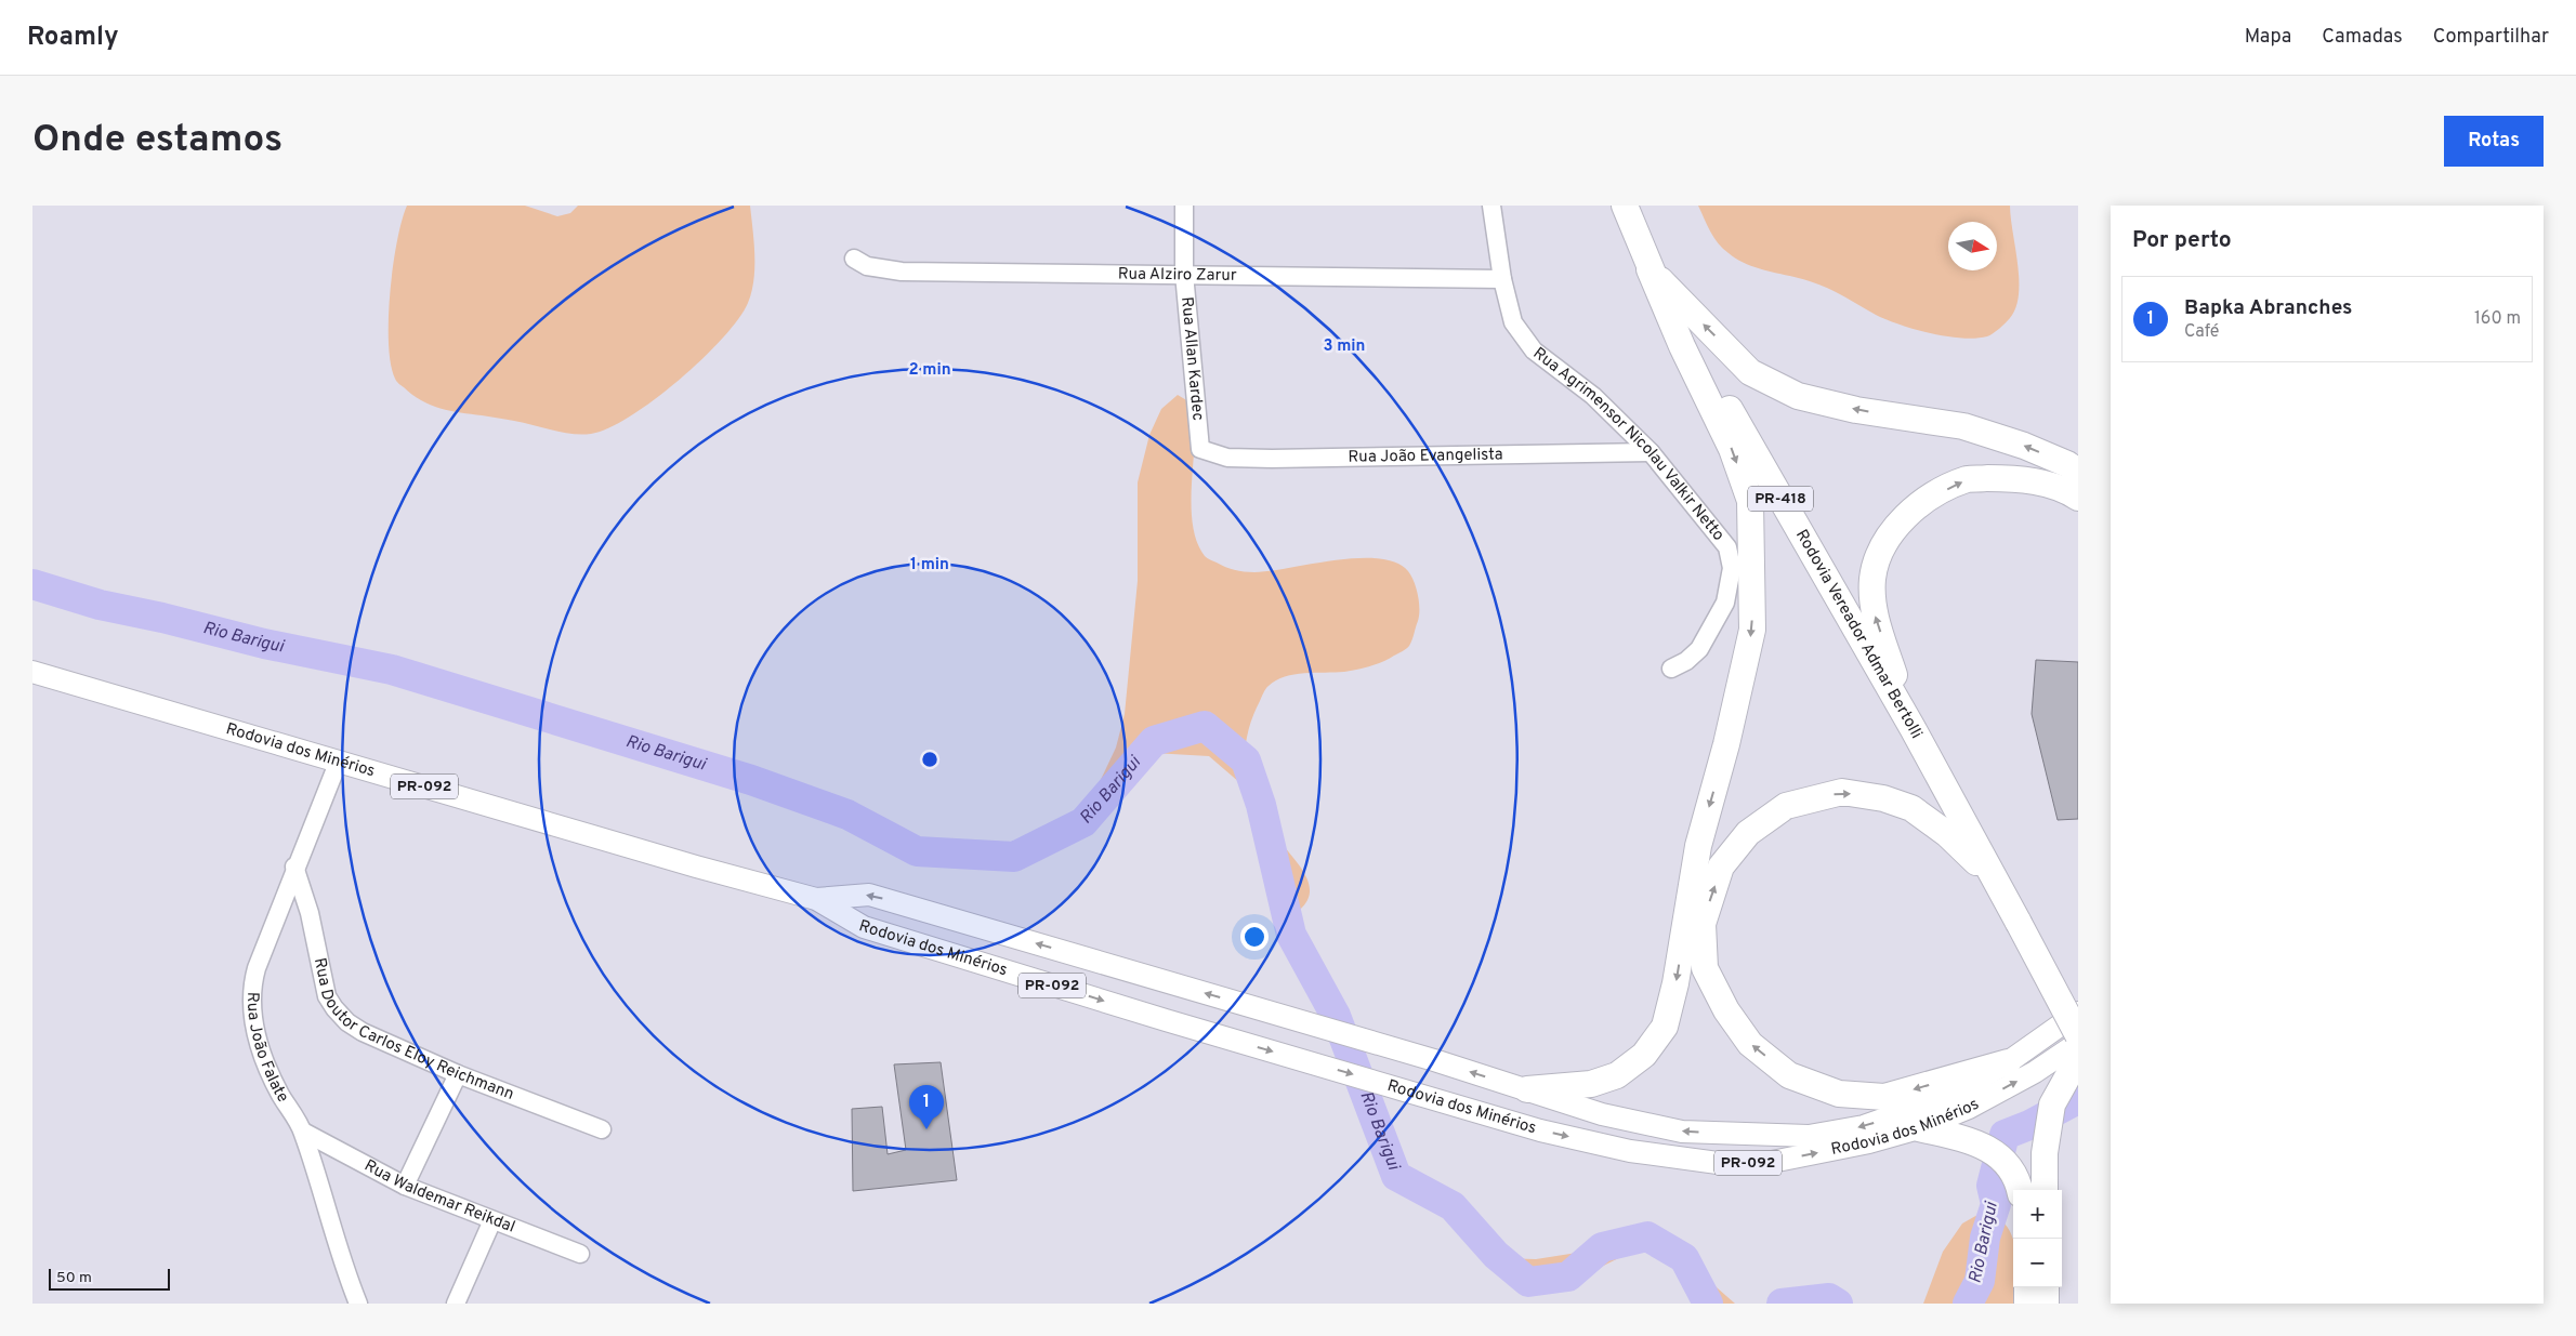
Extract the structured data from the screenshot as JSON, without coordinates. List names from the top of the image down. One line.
{"streets":{"highway":["PR-418","Rodovia Vereador Admar Bertolli"],"main road":["Rodovia dos Minérios","PR-092"],"street":["Rua Alziro Zarur","Rua Allan Kardec","Rua Agrimensor Nicolau Valkir Netto","Rua João Evangelista","Rua Doutor Carlos Eloy Reichmann","Rua João Falate","Rua Waldemar Reikdal"]},"crossings":[["Rua Alziro Zarur","Rua Allan Kardec"],["Rua Alziro Zarur","Rua Agrimensor Nicolau Valkir Netto"],["Rua Allan Kardec","Rua João Evangelista"],["Rua Agrimensor Nicolau Valkir Netto","Rua João Evangelista"],["Rodovia dos Minérios","Rua João Falate"],["Rua Doutor Carlos Eloy Reichmann","Rua João Falate"],["Rua João Falate","Rua Waldemar Reikdal"]],"water":["Rio Barigui"],"scale_bar":"50 m","north":"right","page":{"header":"Roamly","nav":["Mapa","Camadas","Compartilhar"],"buttons":"Rotas","title":"Onde estamos","heading":"Por perto","list":[{"mark":"1","name":"Bapka Abranches","note":"Café","value":"160 m"}],"pins":"1","map_buttons":["+","−"],"scale":"50 m"},"rings":["3 min","2 min","1 min"]}
